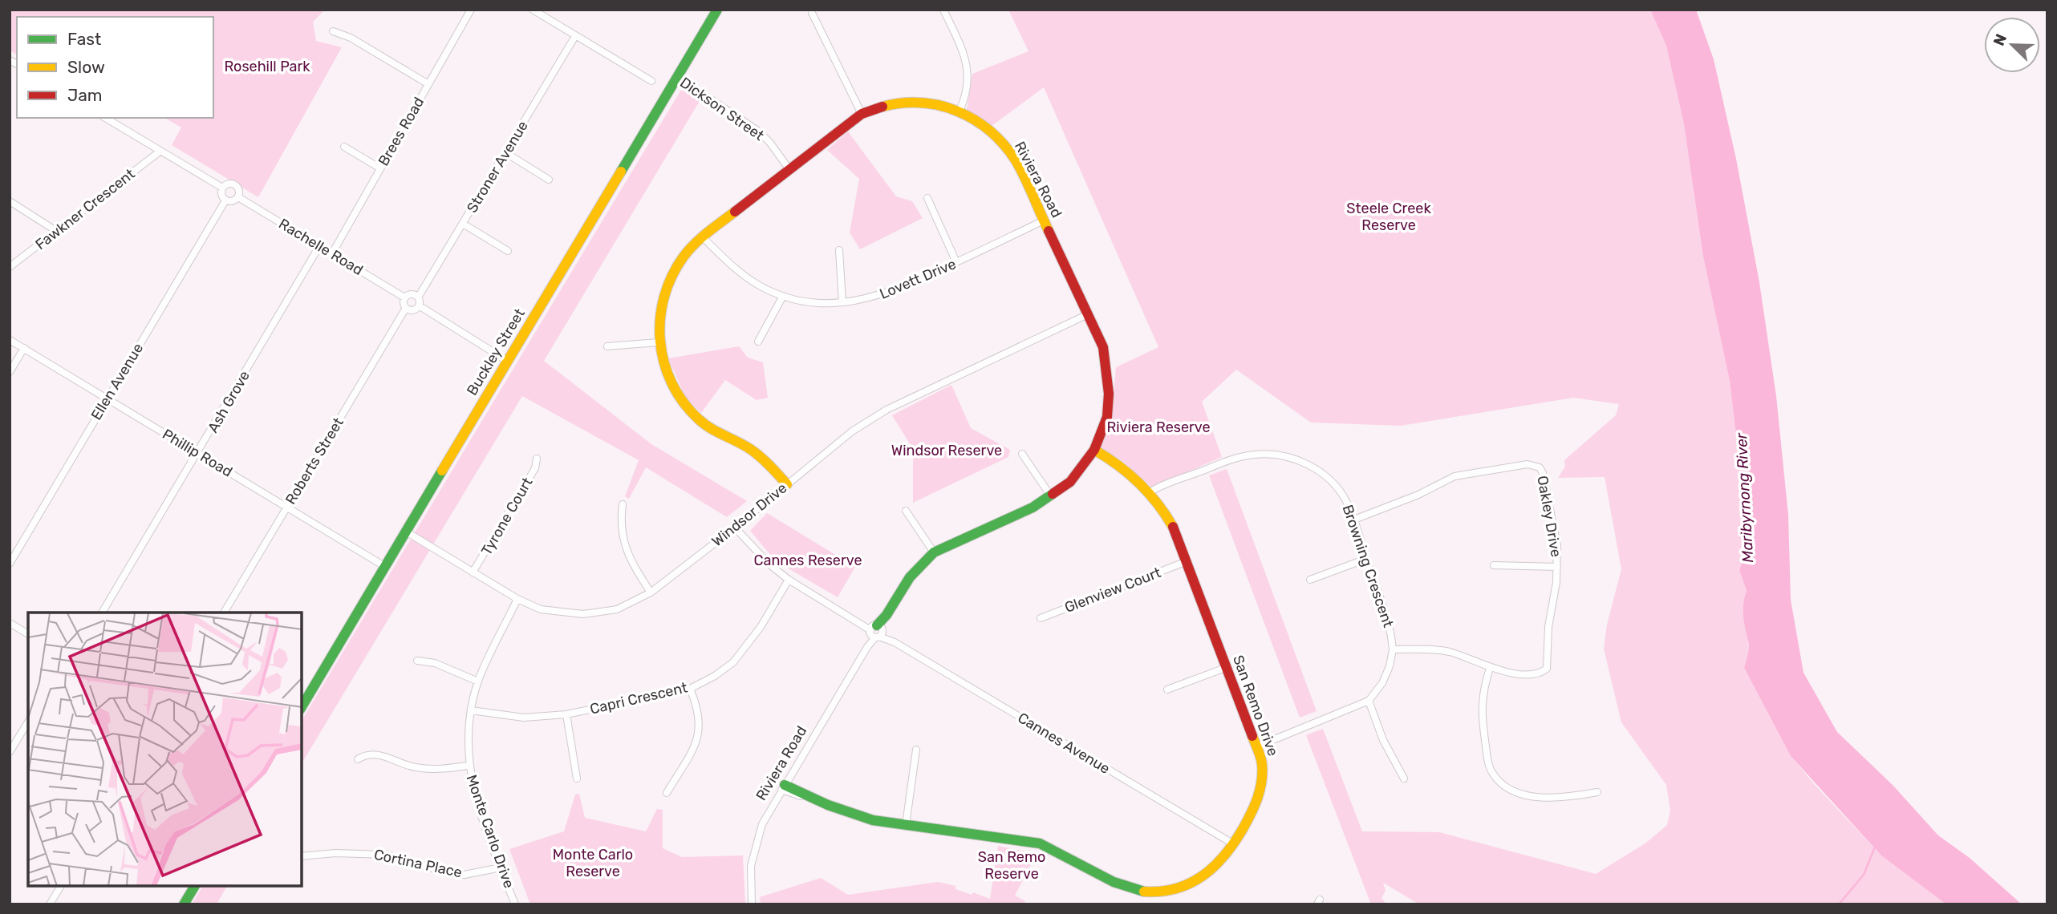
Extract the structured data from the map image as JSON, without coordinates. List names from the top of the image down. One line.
{"streets":{"street":["Dickson Street","Brees Road","Stroner Avenue","Riviera Road","Fawkner Crescent","Rachelle Road","Lovett Drive","Buckley Street","Ellen Avenue","Ash Grove","Phillip Road","Roberts Street","Windsor Drive","Tyrone Court","Oakley Drive","Browning Crescent","Glenview Court","Capri Crescent","San Remo Drive","Cannes Avenue","Monte Carlo Drive","Cortina Place"]},"crossings":[["Dickson Street","Riviera Road"],["Dickson Street","Buckley Street"],["Brees Road","Rachelle Road"],["Stroner Avenue","Rachelle Road"],["Stroner Avenue","Roberts Street"],["Riviera Road","Lovett Drive"],["Riviera Road","Windsor Drive"],["Riviera Road","San Remo Drive"],["Riviera Road","Cannes Avenue"],["Rachelle Road","Ellen Avenue"],["Rachelle Road","Ash Grove"],["Rachelle Road","Roberts Street"],["Buckley Street","Phillip Road"],["Buckley Street","Windsor Drive"],["Ellen Avenue","Phillip Road"],["Ash Grove","Phillip Road"],["Phillip Road","Roberts Street"],["Windsor Drive","Tyrone Court"],["Windsor Drive","Cannes Avenue"],["Windsor Drive","Monte Carlo Drive"],["Oakley Drive","Browning Crescent"],["Browning Crescent","San Remo Drive"],["Glenview Court","San Remo Drive"],["Capri Crescent","Cannes Avenue"],["Capri Crescent","Monte Carlo Drive"],["San Remo Drive","Cannes Avenue"],["Monte Carlo Drive","Cortina Place"]],"water":["Maribyrnong River"],"parks":["Rosehill Park","Steele Creek Reserve","Riviera Reserve","Windsor Reserve","Cannes Reserve","Monte Carlo Reserve","San Remo Reserve"],"legend":["Fast","Slow","Jam"],"north":"top left"}
